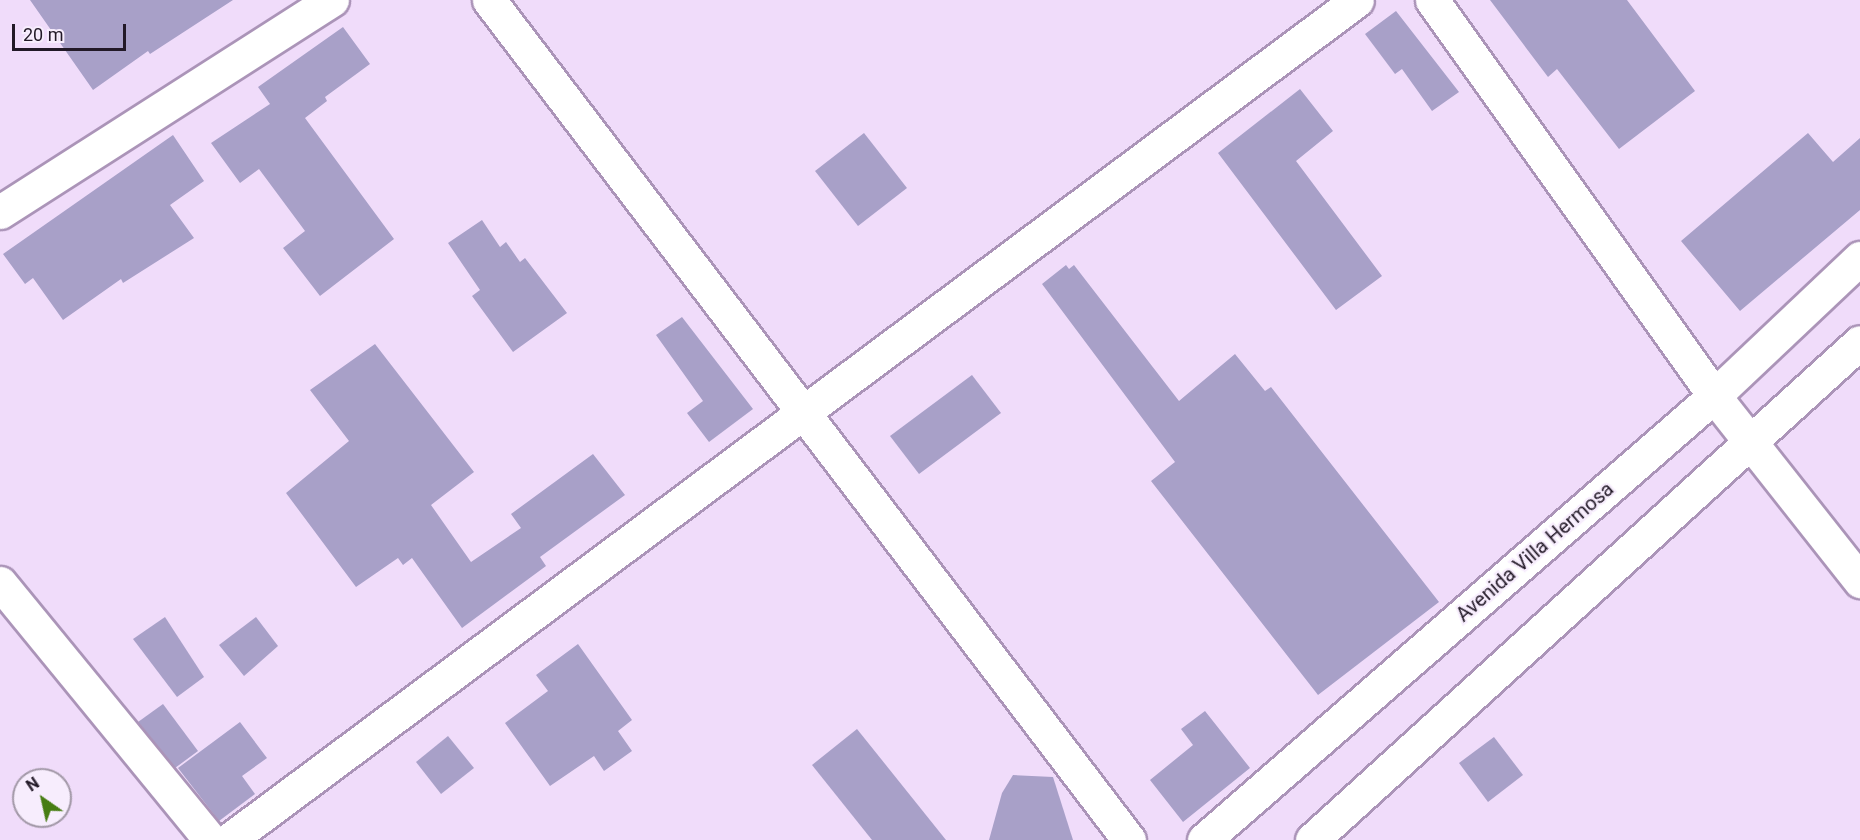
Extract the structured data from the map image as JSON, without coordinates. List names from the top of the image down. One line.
{"streets":{"street":["Avenida Villa Hermosa"]},"scale_bar":"20 m","north":"top left"}
